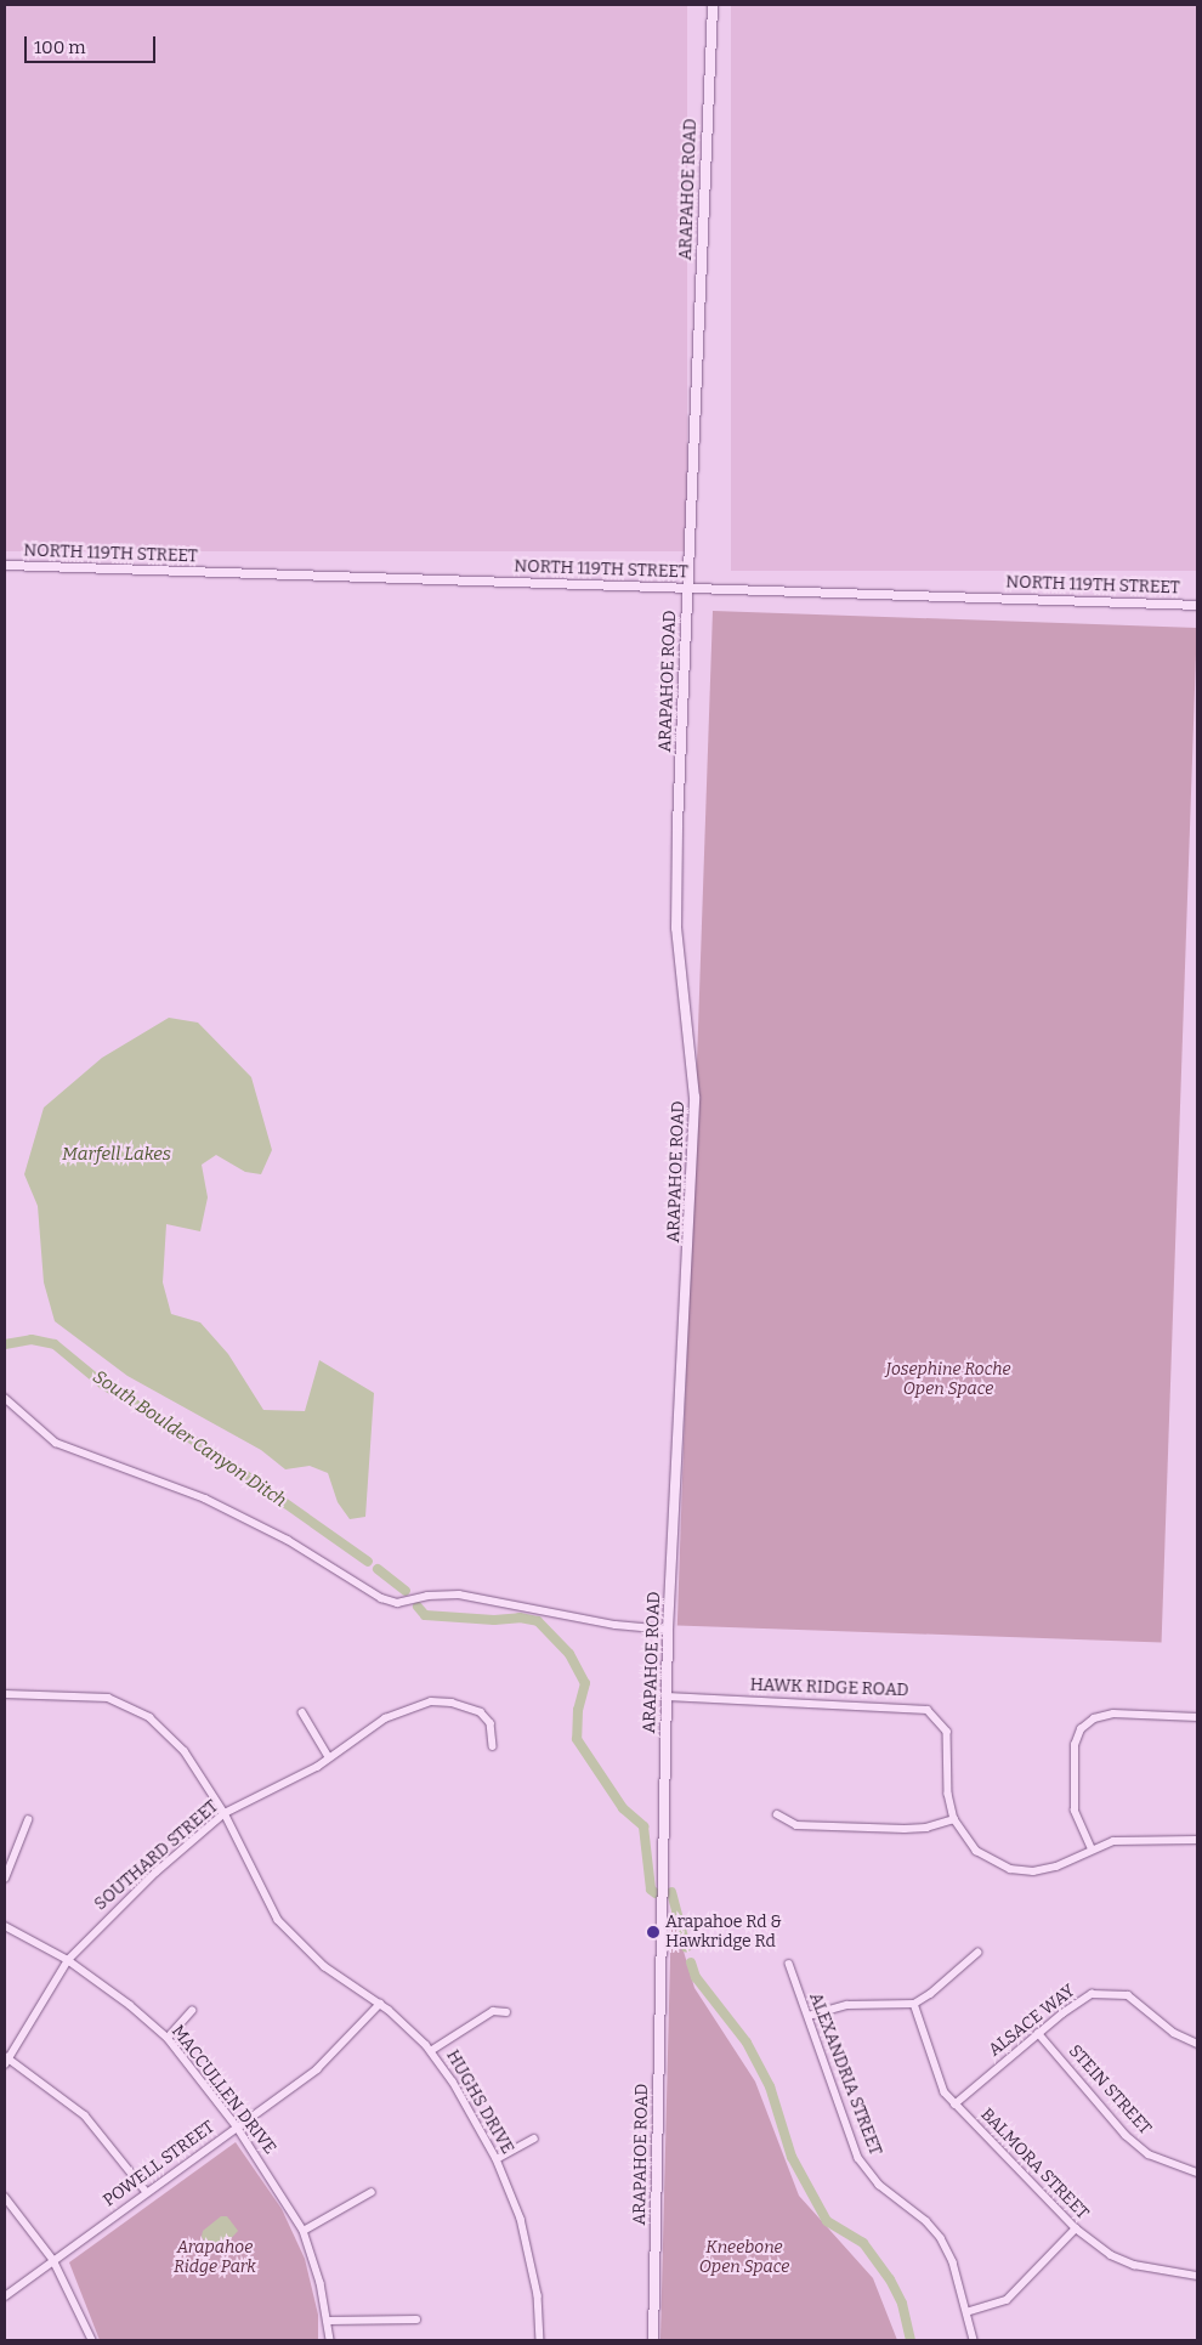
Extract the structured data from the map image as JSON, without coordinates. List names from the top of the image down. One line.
{"streets":{"main road":["ARAPAHOE ROAD"],"street":["NORTH 119TH STREET","HAWK RIDGE ROAD","SOUTHARD STREET","ALSACE WAY","ALEXANDRIA STREET","MACCULLEN DRIVE","STEIN STREET","HUGHS DRIVE","POWELL STREET","BALMORA STREET"]},"crossings":[["ARAPAHOE ROAD","NORTH 119TH STREET"],["ARAPAHOE ROAD","HAWK RIDGE ROAD"],["SOUTHARD STREET","MACCULLEN DRIVE"],["SOUTHARD STREET","HUGHS DRIVE"],["ALSACE WAY","STEIN STREET"],["ALSACE WAY","BALMORA STREET"],["MACCULLEN DRIVE","POWELL STREET"],["HUGHS DRIVE","POWELL STREET"]],"water":["Marfell Lakes","South Boulder Canyon Ditch"],"parks":["Josephine Roche Open Space","Arapahoe Ridge Park","Kneebone Open Space"],"places":["Arapahoe Rd & Hawkridge Rd"],"scale_bar":"100 m"}
